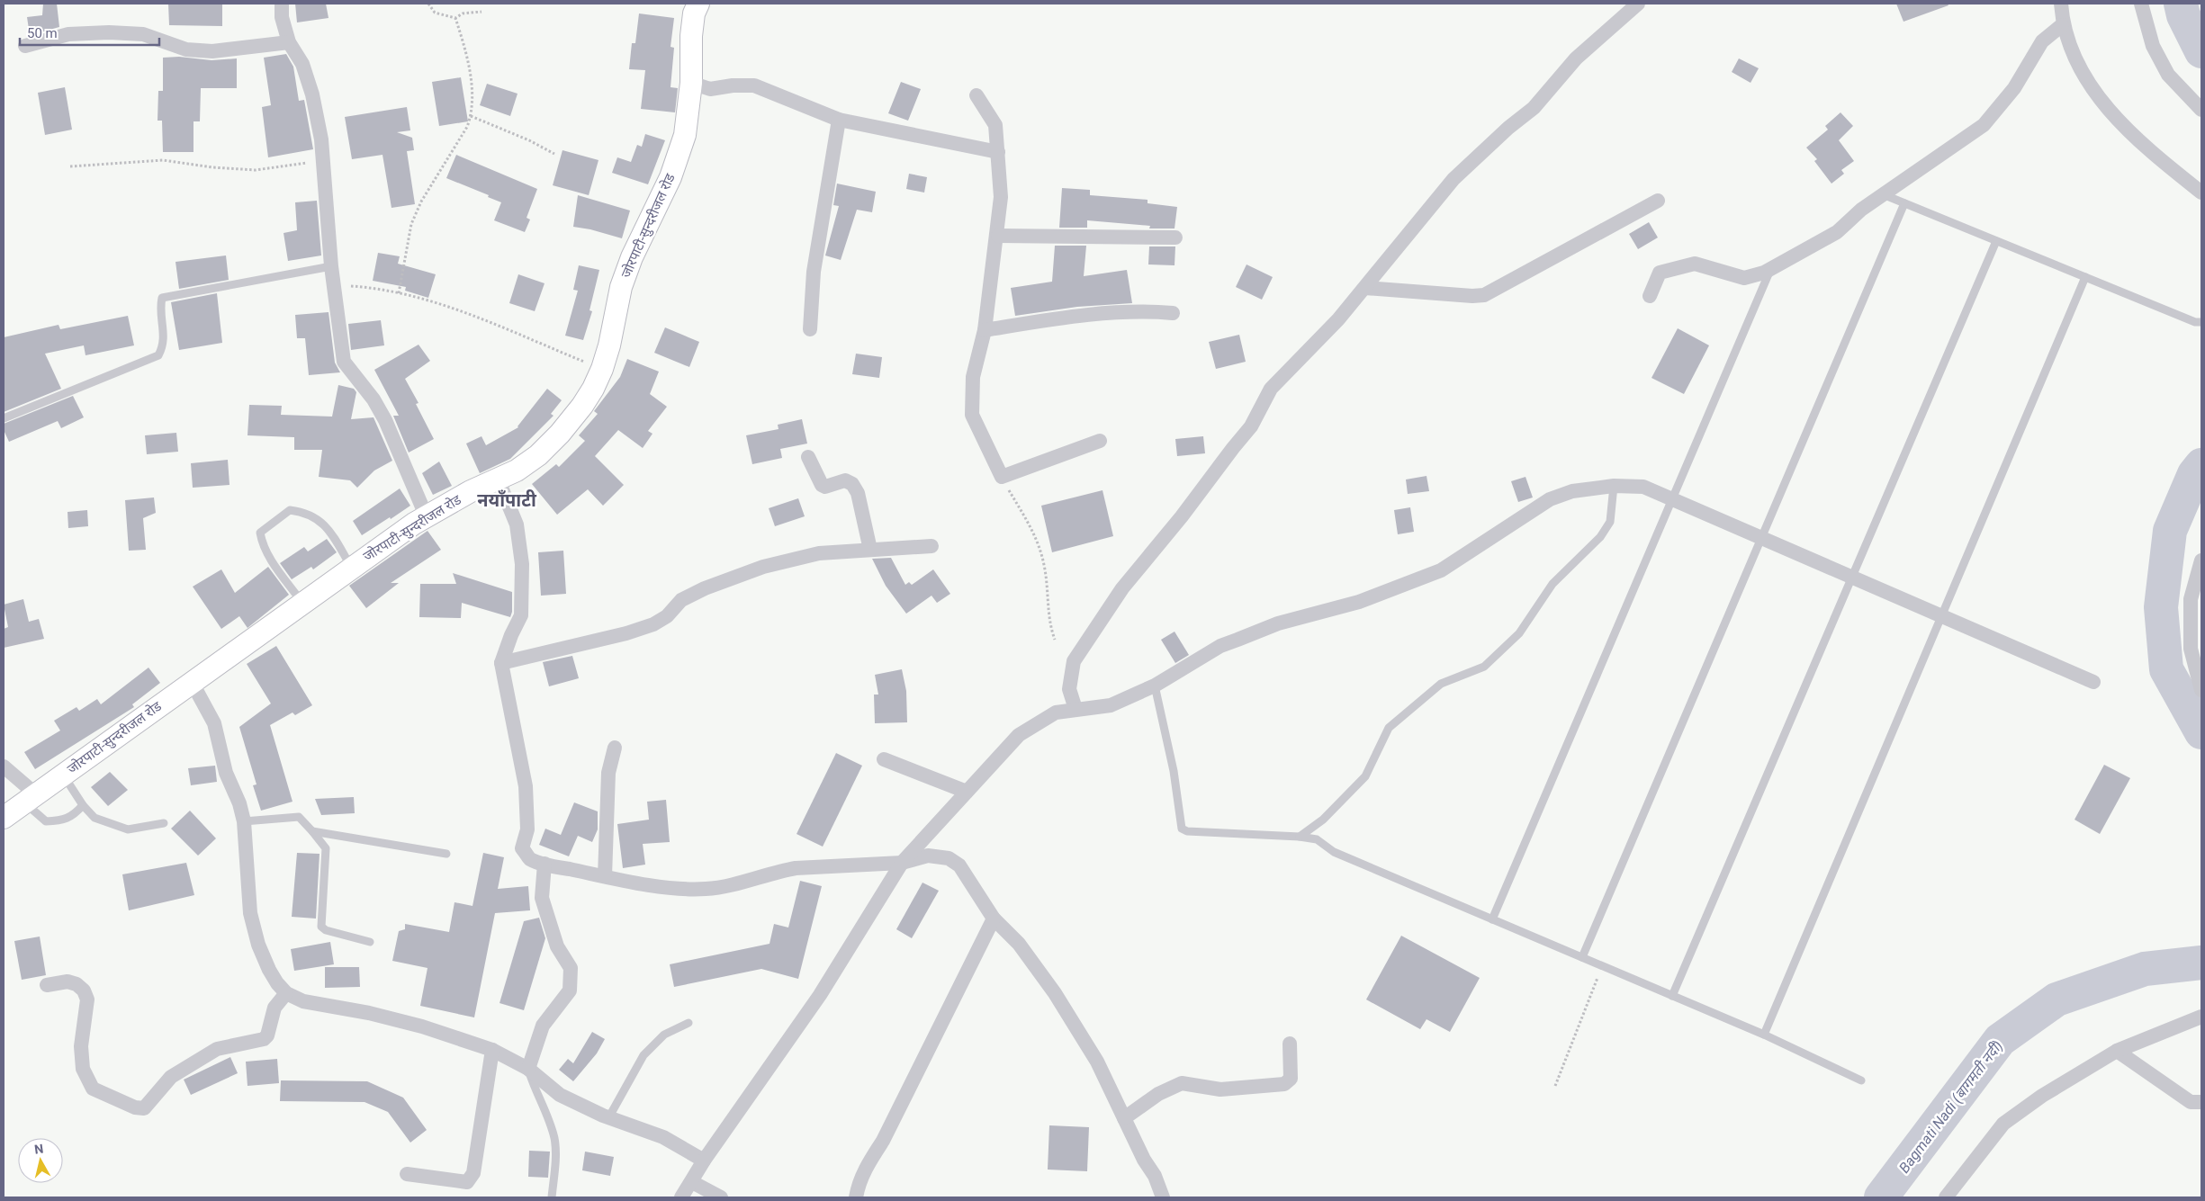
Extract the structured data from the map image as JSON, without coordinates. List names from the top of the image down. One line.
{"streets":{"main road":["जोरपाटी-सुन्दरीजल रोड"]},"districts":["नयाँपाटी"],"water":["Bagmati Nadi (बागमती नदी)"],"scale_bar":"50 m","north":"top"}
